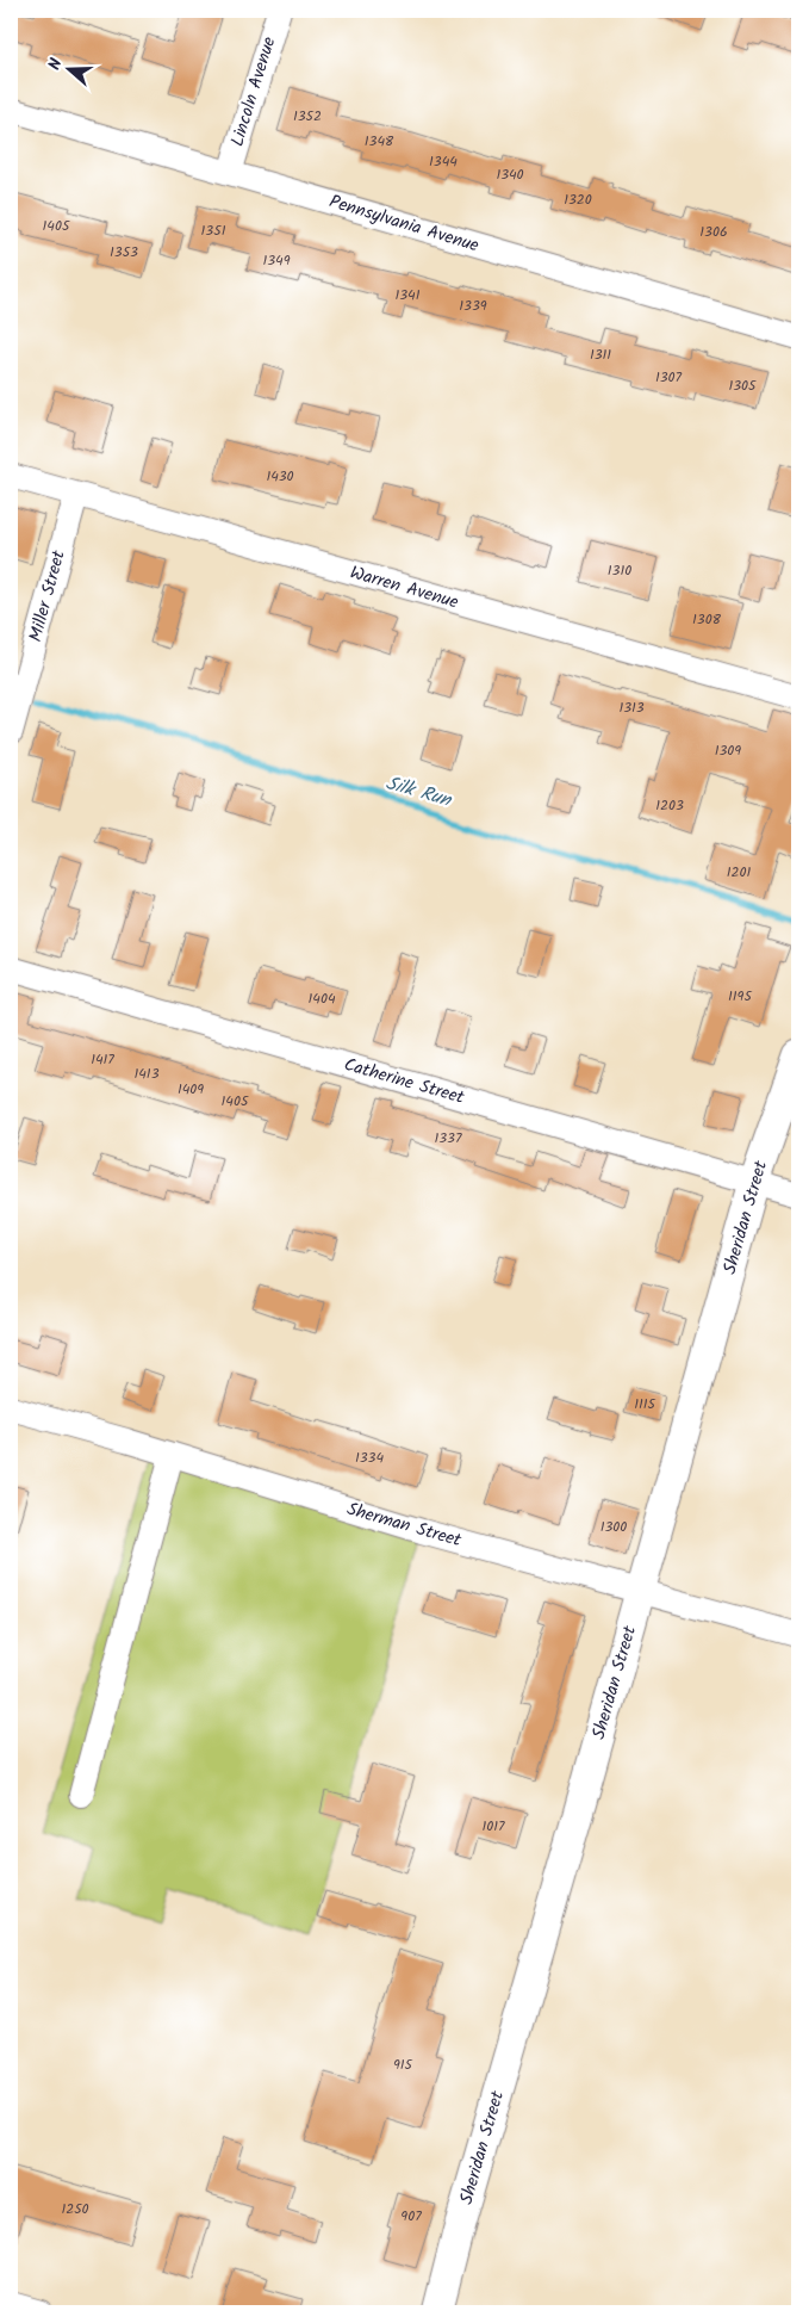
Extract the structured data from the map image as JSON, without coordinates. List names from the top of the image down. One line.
{"streets":{"street":["Lincoln Avenue","Pennsylvania Avenue","Warren Avenue","Miller Street","Catherine Street","Sheridan Street","Sherman Street"]},"crossings":[["Lincoln Avenue","Pennsylvania Avenue"],["Warren Avenue","Miller Street"],["Catherine Street","Sheridan Street"],["Sheridan Street","Sherman Street"]],"water":["Silk Run"],"house_numbers":["1352","1348","1344","1340","1320","1405","1351","1306","1353","1349","1341","1339","1311","1307","1305","1430","1310","1308","1313","1309","1203","1201","1195","1404","1417","1413","1409","1405","1337","1115","1334","1300","1017","915","1250","907"],"north":"left"}
